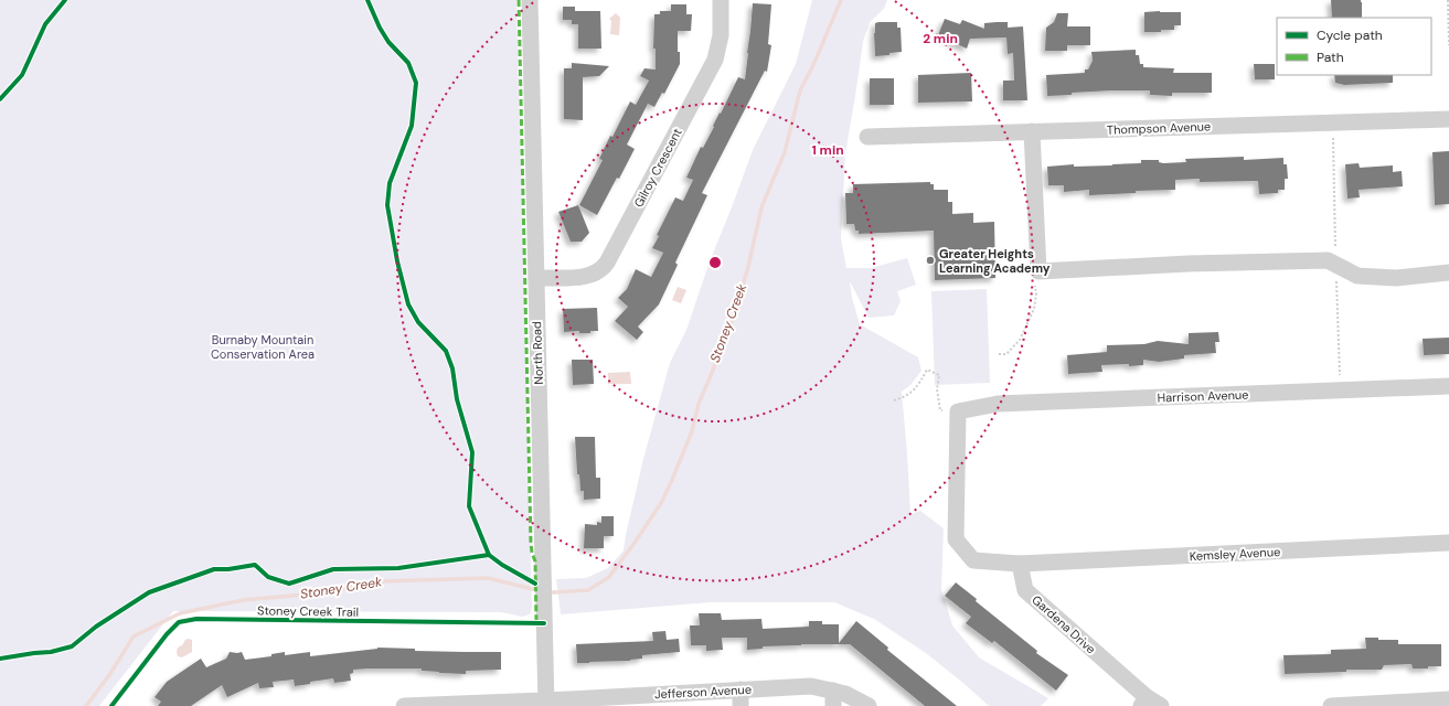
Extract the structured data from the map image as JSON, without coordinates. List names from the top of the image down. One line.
{"streets":{"street":["Thompson Avenue","Gilroy Crescent","North Road","Harrison Avenue","Kemsley Avenue","Gardena Drive","Jefferson Avenue"],"cycle path":["Stoney Creek Trail"]},"crossings":[["Gilroy Crescent","North Road"],["North Road","Jefferson Avenue"],["Kemsley Avenue","Gardena Drive"]],"water":["Stoney Creek"],"parks":["Burnaby Mountain Conservation Area"],"places":["Greater Heights Learning Academy"],"legend":["Cycle path","Path"],"rings":["2 min","1 min"]}
